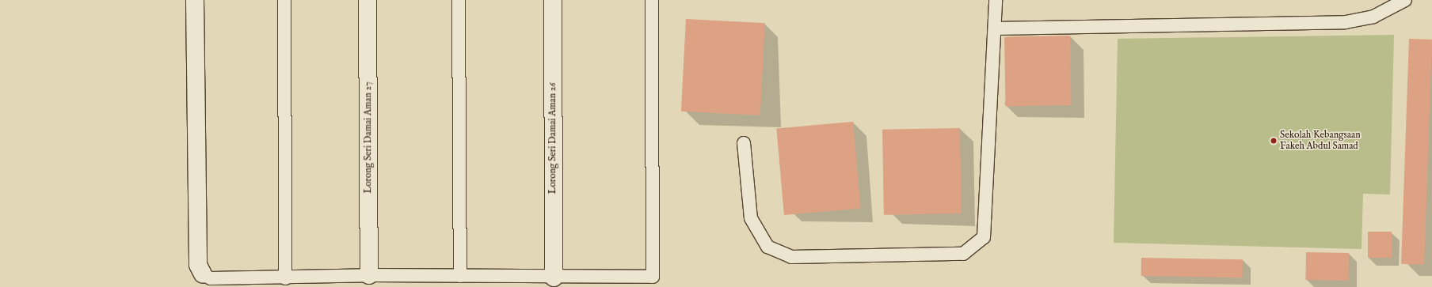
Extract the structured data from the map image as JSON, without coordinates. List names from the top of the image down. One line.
{"streets":{"street":["Lorong Seri Damai Aman 27","Lorong Seri Damai Aman 26"]},"places":["Sekolah Kebangsaan Fakeh Abdul Samad"]}
